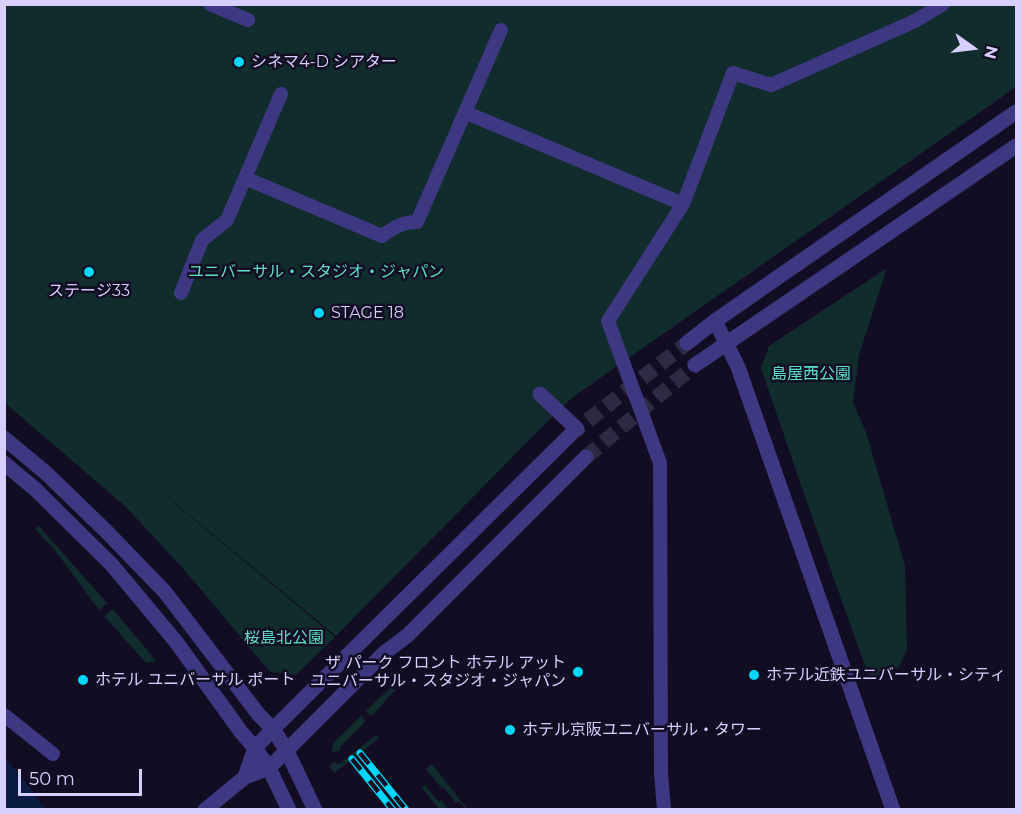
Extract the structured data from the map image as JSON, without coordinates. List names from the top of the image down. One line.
{"parks":["ユニバーサル・スタジオ・ジャパン","島屋西公園","桜島北公園"],"places":["シネマ4-D シアター","ステージ33","STAGE 18","ザ パーク フロント ホテル アット ユニバーサル・スタジオ・ジャパン","ホテル近鉄ユニバーサル・シティ","ホテル ユニバーサル ポート","ホテル京阪ユニバーサル・タワー"],"scale_bar":"50 m","north":"right"}
